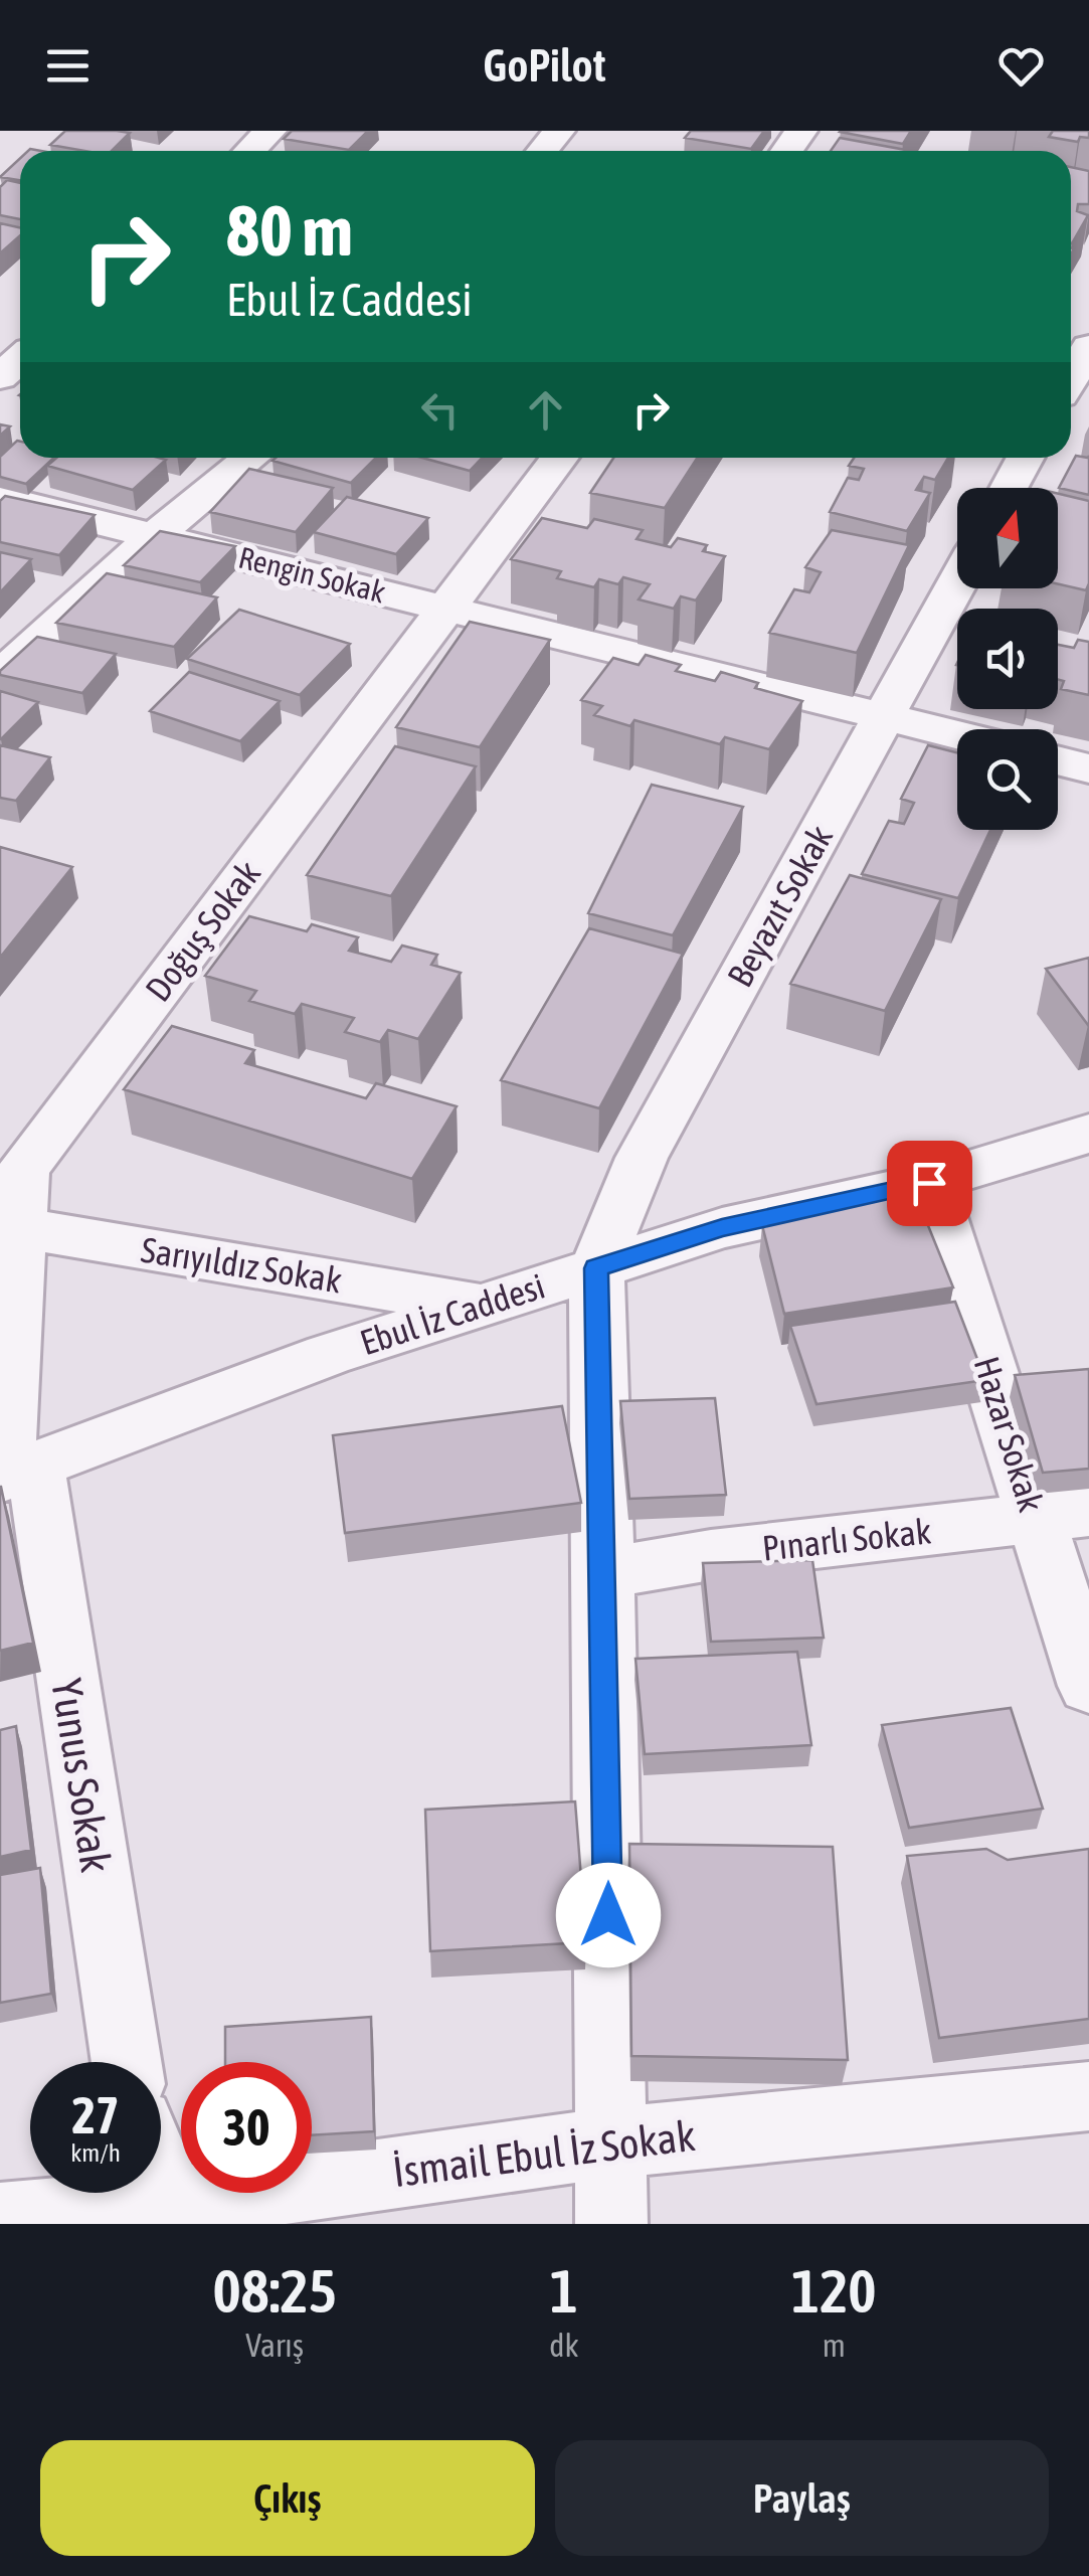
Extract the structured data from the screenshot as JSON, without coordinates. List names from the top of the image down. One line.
{"streets":{"street":["Rengin Sokak","Beyazıt Sokak","Doğuş Sokak","Sarıyıldız Sokak","Ebul İz Caddesi","Hazar Sokak","Pınarlı Sokak","Yunus Sokak","İsmail Ebul İz Sokak"]},"crossings":[["Rengin Sokak","Beyazıt Sokak"],["Rengin Sokak","Doğuş Sokak"],["Beyazıt Sokak","Ebul İz Caddesi"],["Doğuş Sokak","Sarıyıldız Sokak"],["Doğuş Sokak","Ebul İz Caddesi"],["Doğuş Sokak","Yunus Sokak"],["Sarıyıldız Sokak","Ebul İz Caddesi"],["Ebul İz Caddesi","Hazar Sokak"],["Ebul İz Caddesi","Yunus Sokak"],["Hazar Sokak","Pınarlı Sokak"]],"north":"top","page":{"header":"GoPilot","turn":["80 m","Ebul İz Caddesi"],"speed":"27 km/h","limit":"30","eta":["08:25","Varış","1","dk","120","m"],"buttons":["Çıkış","Paylaş"]}}
